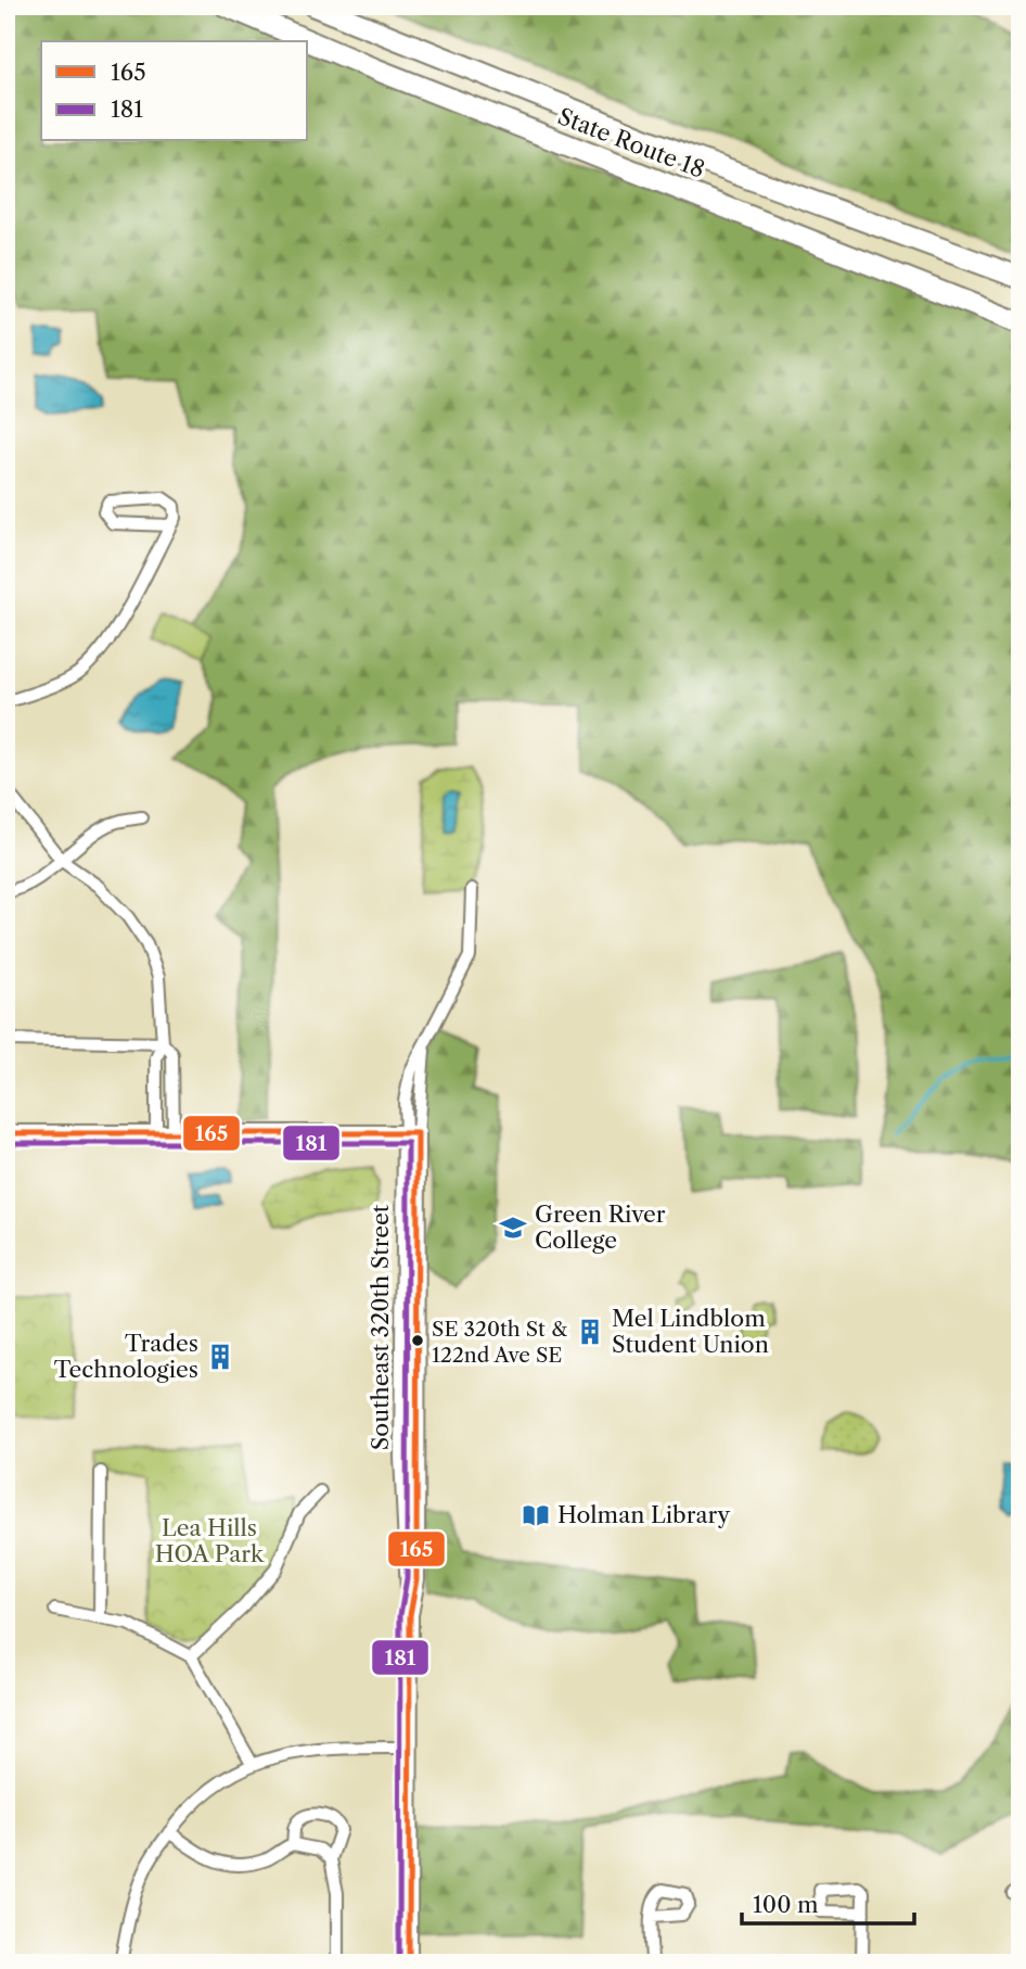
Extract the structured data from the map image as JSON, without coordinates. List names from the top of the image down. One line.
{"streets":{"highway":["State Route 18"],"street":["Southeast 320th Street"]},"parks":["Lea Hills HOA Park"],"places":{"school or university":["Green River College"],"building":["Mel Lindblom Student Union","Trades Technologies"],"other":["SE 320th St & 122nd Ave SE"],"library":["Holman Library"]},"lines":["transit line 165","transit line 181"],"legend":["165","181"],"scale_bar":"100 m"}
